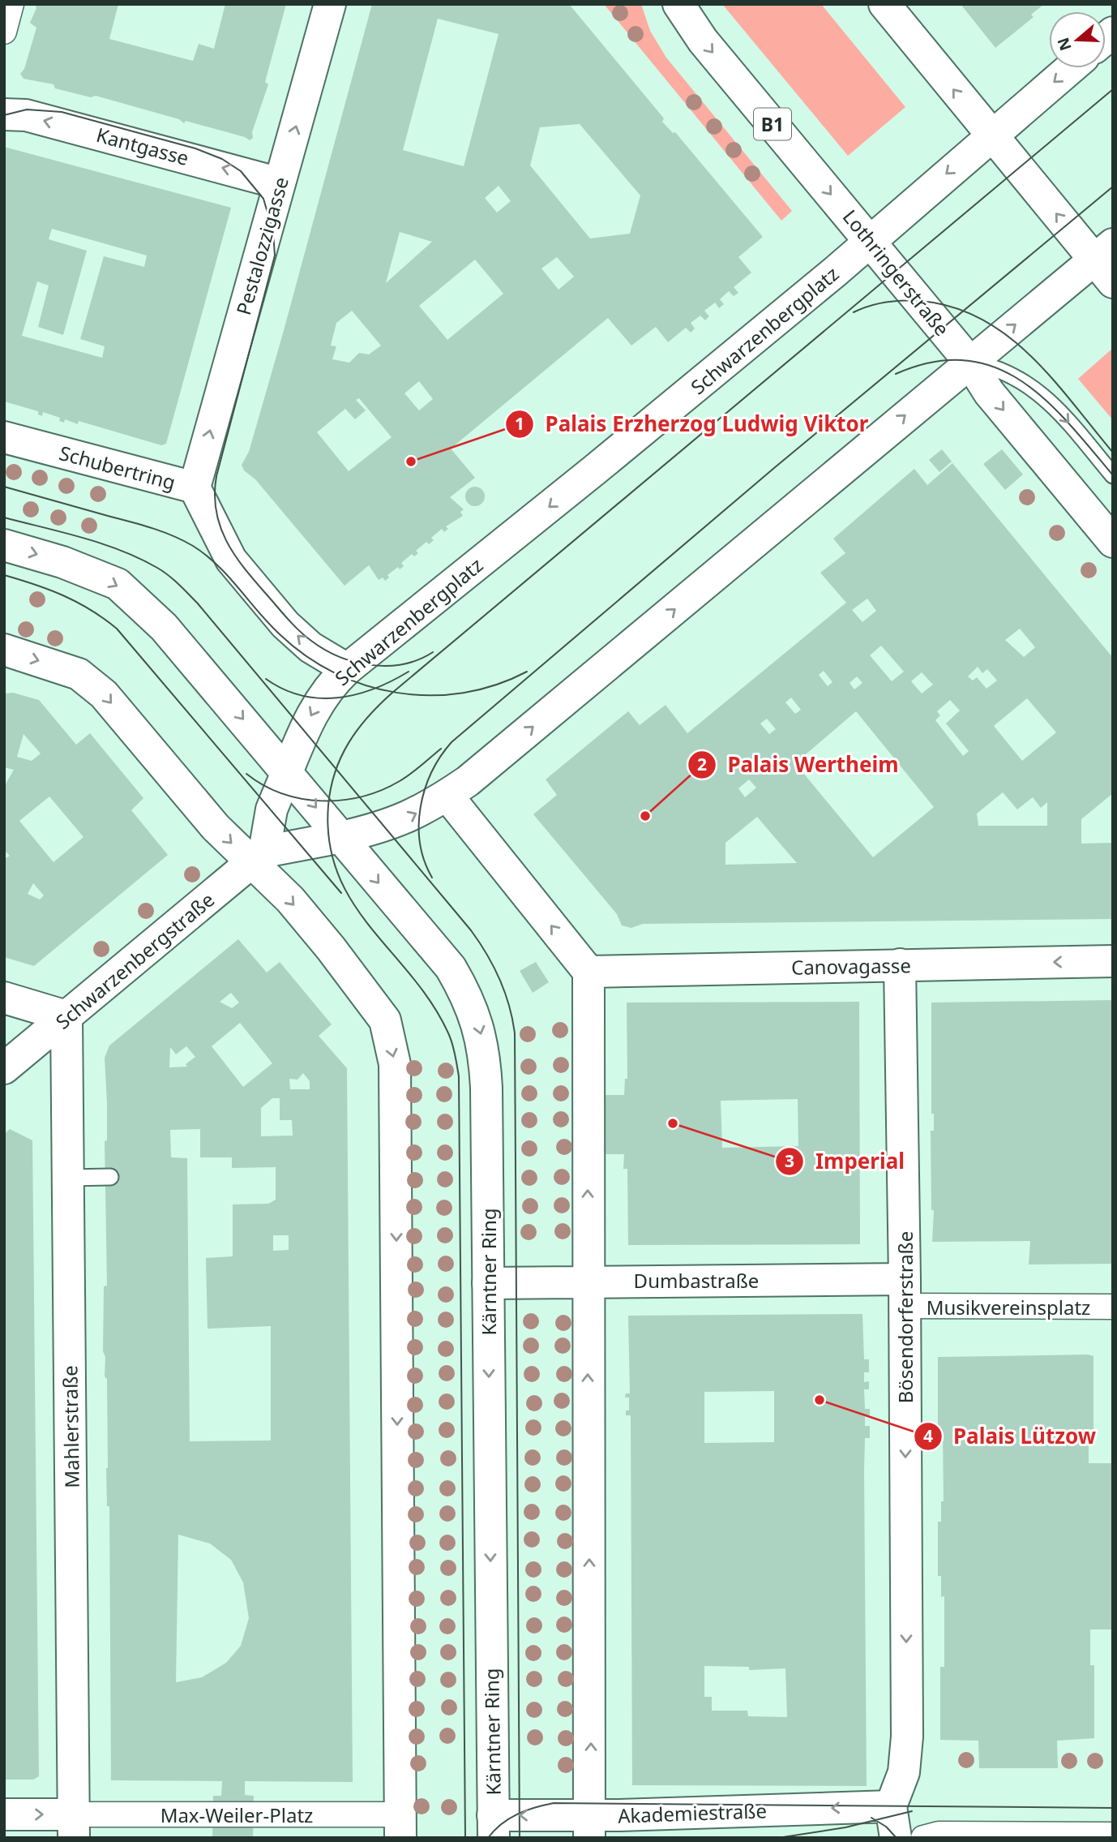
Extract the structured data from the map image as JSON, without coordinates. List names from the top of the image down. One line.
{"streets":{"street":["B1","Kantgasse","Pestalozzigasse","Lothringerstraße","Schwarzenbergplatz","Schubertring","Schwarzenbergstraße","Canovagasse","Kärntner Ring","Dumbastraße","Musikvereinsplatz","Bösendorferstraße","Mahlerstraße","Akademiestraße","Max-Weiler-Platz"]},"crossings":[["Kantgasse","Pestalozzigasse"],["Pestalozzigasse","Schubertring"],["Lothringerstraße","Schwarzenbergplatz"],["Schwarzenbergplatz","Schubertring"],["Schwarzenbergplatz","Kärntner Ring"],["Schwarzenbergstraße","Kärntner Ring"],["Schwarzenbergstraße","Mahlerstraße"],["Canovagasse","Bösendorferstraße"],["Kärntner Ring","Dumbastraße"],["Kärntner Ring","Akademiestraße"],["Dumbastraße","Musikvereinsplatz"],["Dumbastraße","Bösendorferstraße"],["Musikvereinsplatz","Bösendorferstraße"],["Bösendorferstraße","Akademiestraße"],["Mahlerstraße","Max-Weiler-Platz"]],"one_way":["Kantgasse","Pestalozzigasse","Canovagasse","Bösendorferstraße","Akademiestraße"],"places":["Palais Erzherzog Ludwig Viktor","Palais Wertheim","Imperial","Palais Lützow"],"north":"left"}
